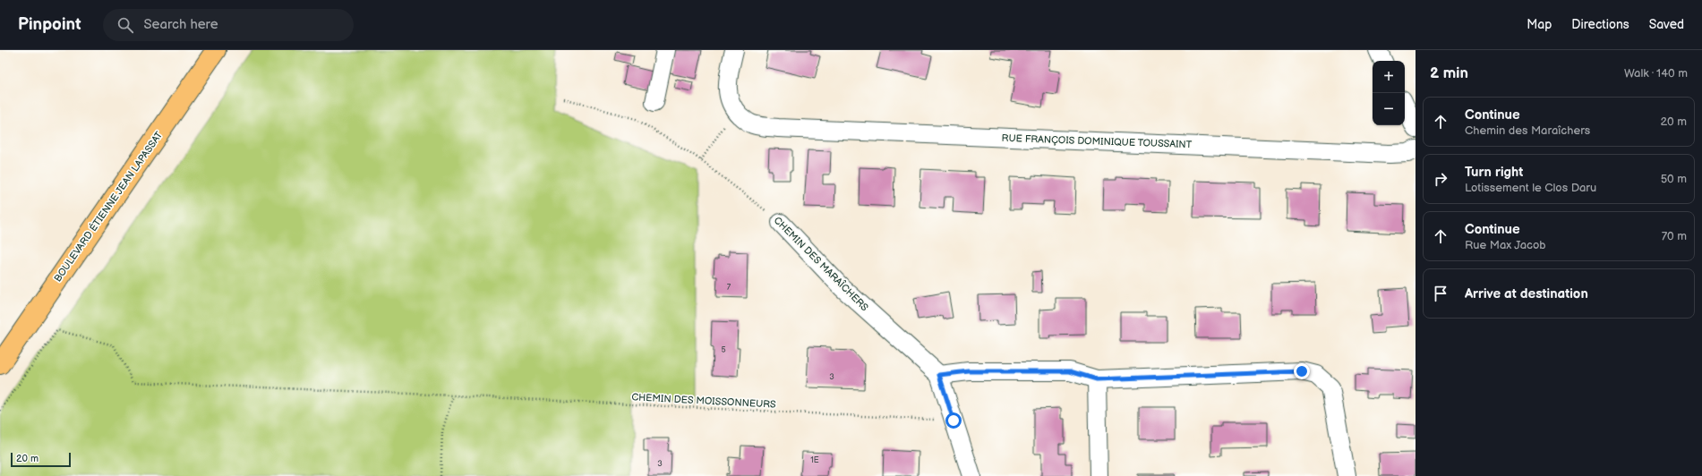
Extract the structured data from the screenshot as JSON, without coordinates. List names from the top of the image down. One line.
{"streets":{"main road":["BOULEVARD ÉTIENNE JEAN LAPASSAT"],"street":["RUE FRANÇOIS DOMINIQUE TOUSSAINT","CHEMIN DES MARAÎCHERS"],"path":["CHEMIN DES MOISSONNEURS"]},"house_numbers":["7","5","3","1E","3"],"scale_bar":"20 m","page":{"header":"Pinpoint","search":"Search here","nav":["Map","Directions","Saved"],"heading":["2 min","Walk · 140 m"],"map_buttons":["+","−"],"list":[["Continue","Chemin des Maraîchers","20 m"],["Turn right","Lotissement le Clos Daru","50 m"],["Continue","Rue Max Jacob","70 m"],"Arrive at destination"],"scale":"20 m"}}
